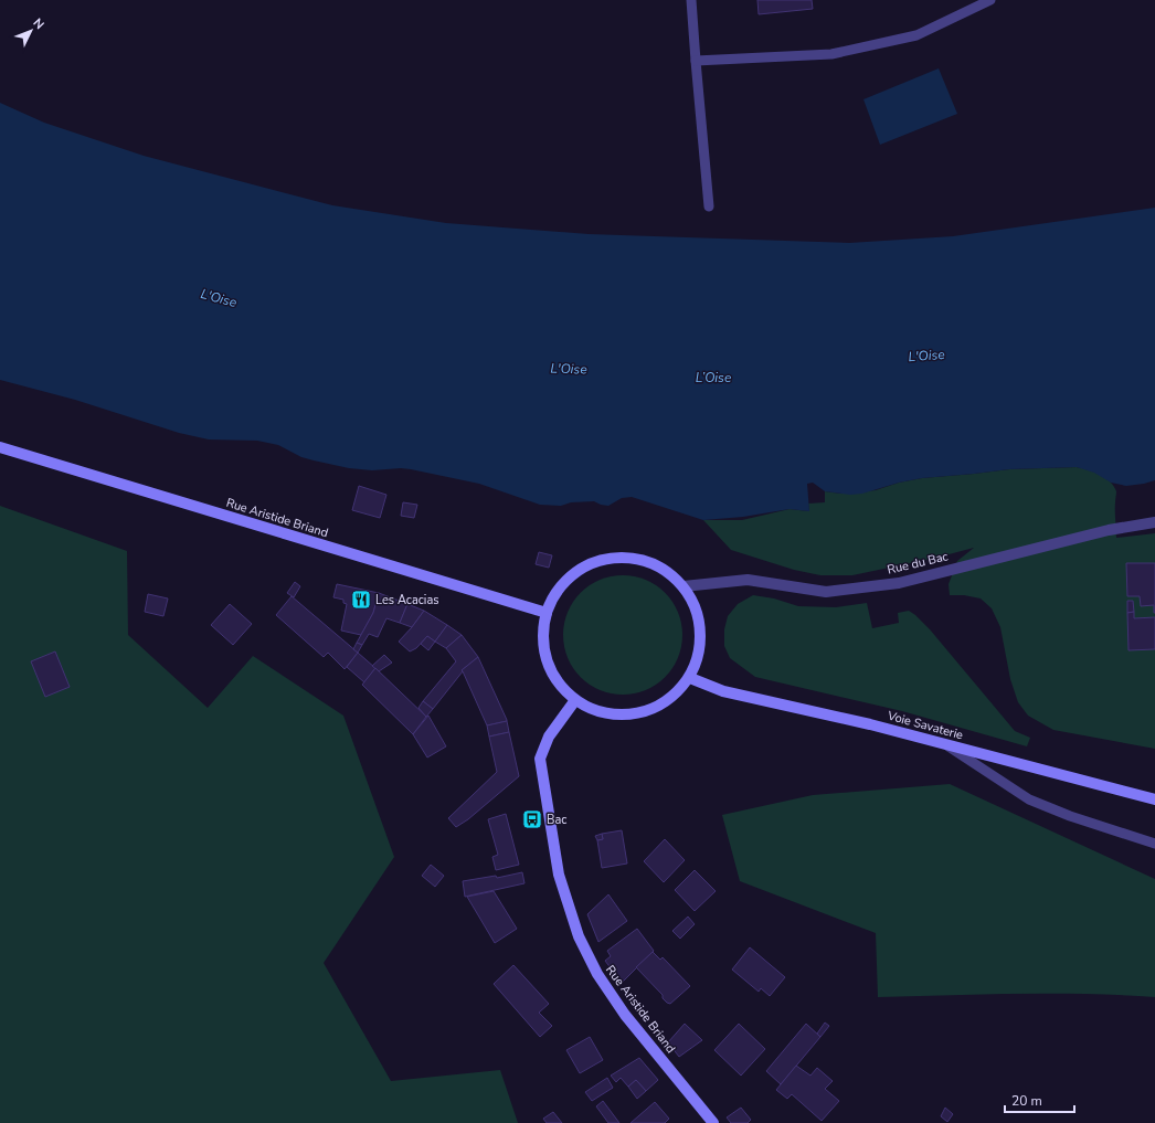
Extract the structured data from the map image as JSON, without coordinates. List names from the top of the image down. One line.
{"streets":{"main road":["Rue Aristide Briand","Voie Savaterie"],"street":["Rue du Bac"]},"crossings":[["Rue Aristide Briand","Rue du Bac"],["Rue Aristide Briand","Voie Savaterie"],["Rue du Bac","Voie Savaterie"]],"water":["L'Oise","L’Oise"],"places":{"restaurant":["Les Acacias"],"bus stop":["Bac"]},"scale_bar":"20 m","north":"top right"}
